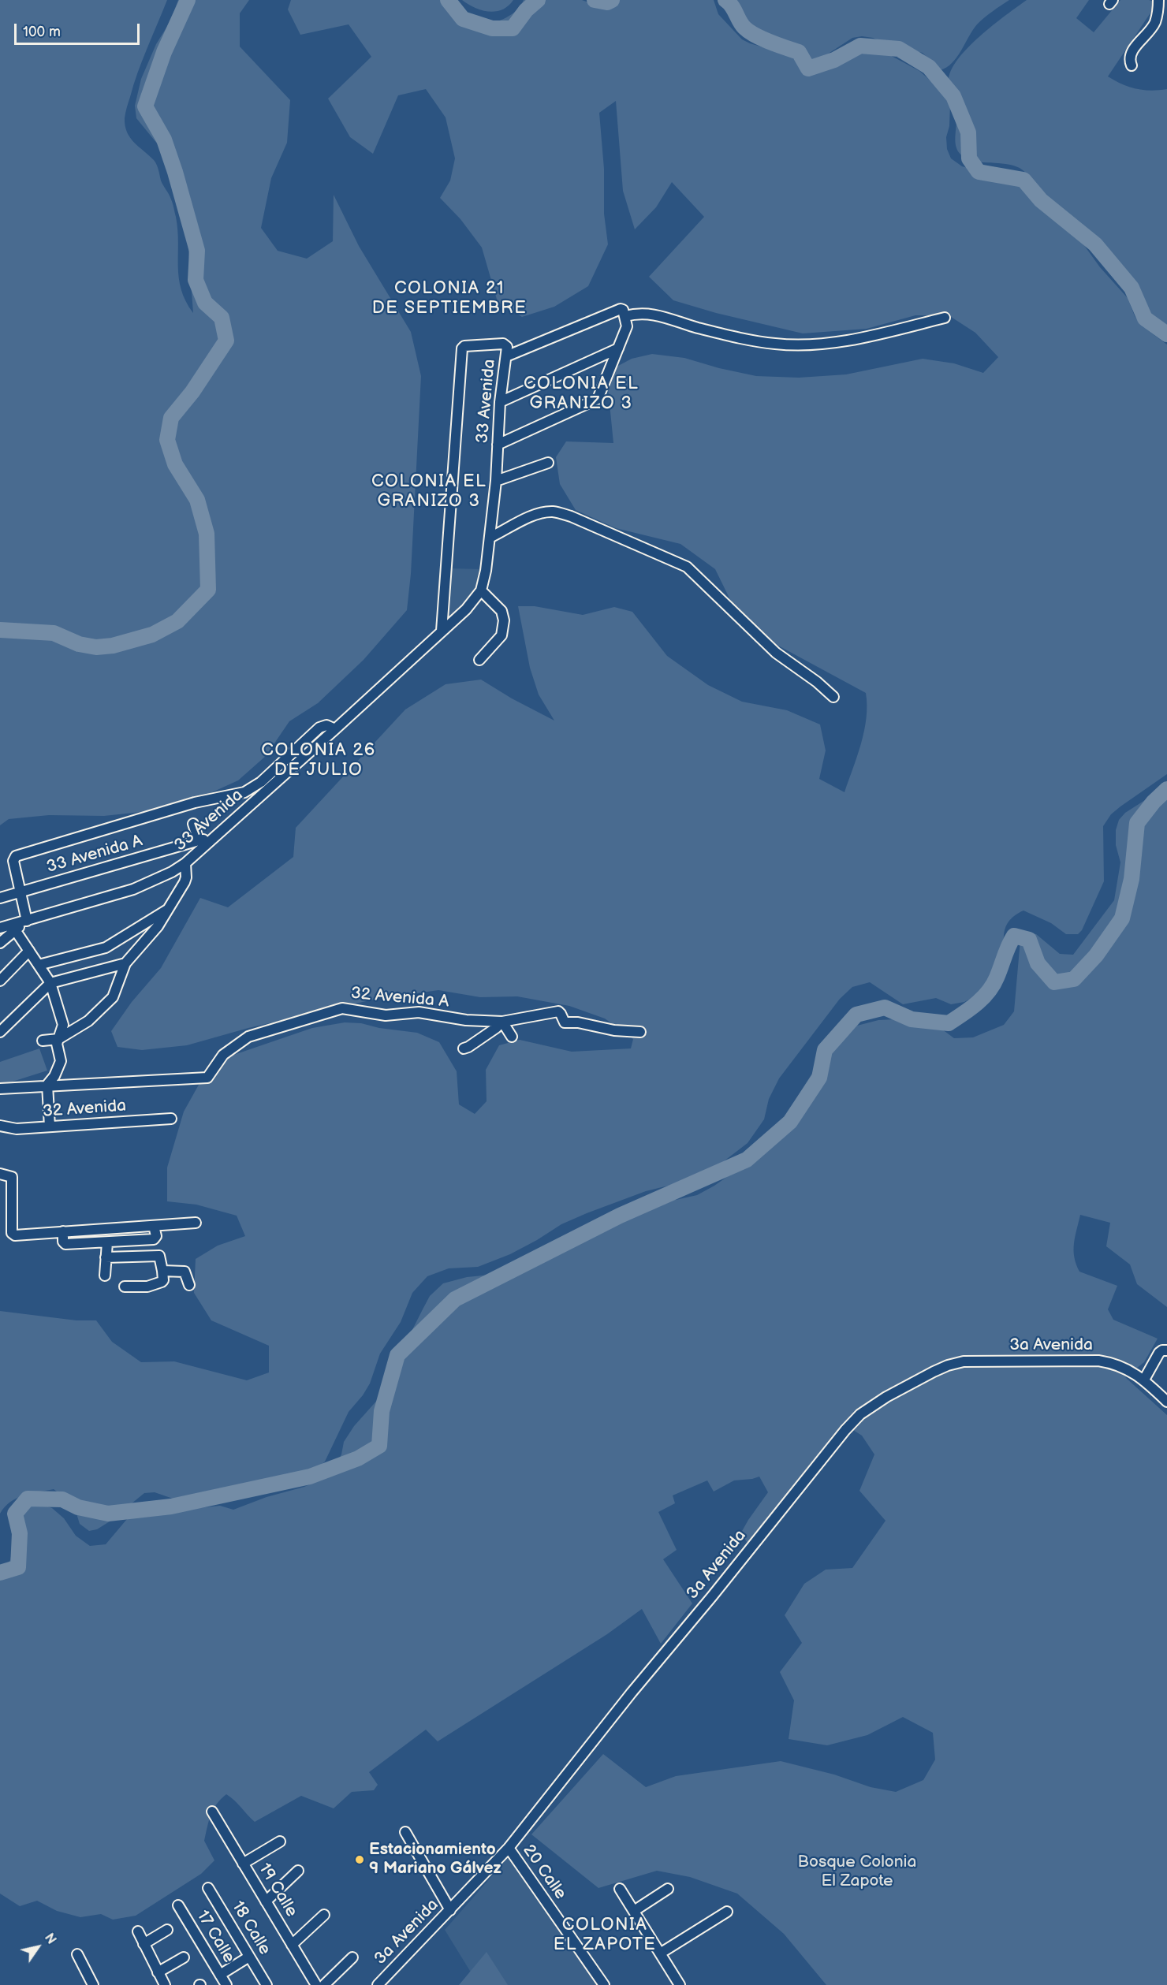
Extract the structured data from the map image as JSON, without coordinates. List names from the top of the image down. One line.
{"streets":{"street":["33 Avenida","33 Avenida A","32 Avenida A","32 Avenida","3a Avenida","20 Calle","19 Calle","18 Calle","17 Calle"]},"crossings":[["33 Avenida","33 Avenida A"],["3a Avenida","20 Calle"]],"districts":["COLONIA 21 DE SEPTIEMBRE","COLONIA EL GRANIZO 3","COLONIA EL GRANIZO 3","COLONIA 26 DE JULIO","COLONIA EL ZAPOTE"],"parks":["Bosque Colonia El Zapote"],"places":["Estacionamiento 9 Mariano Gálvez"],"scale_bar":"100 m","north":"top right"}
